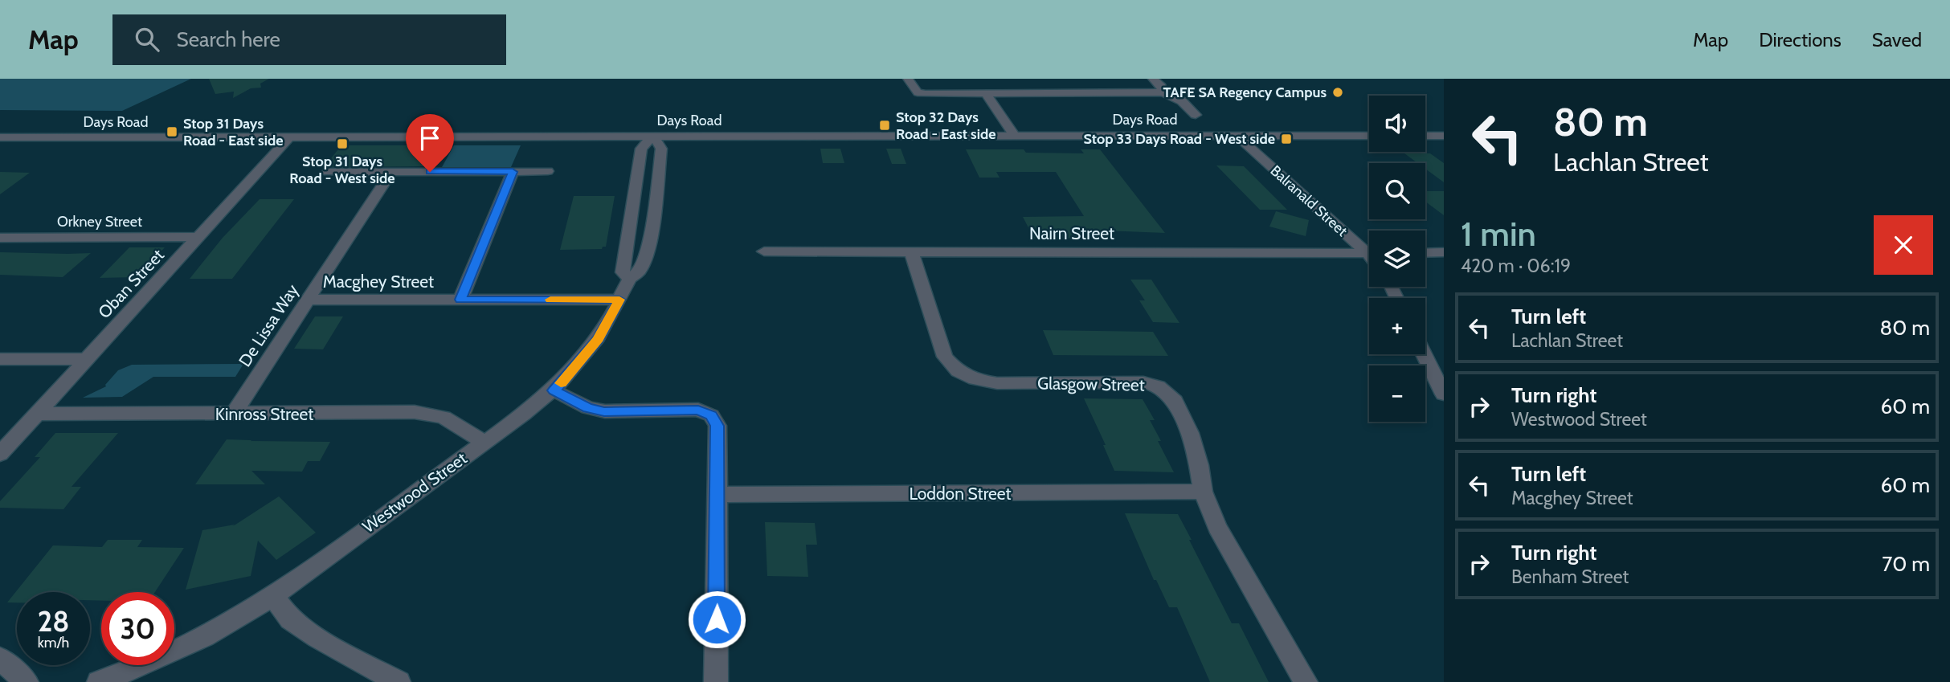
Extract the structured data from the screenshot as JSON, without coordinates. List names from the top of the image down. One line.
{"streets":{"street":["Days Road","Balranald Street","Orkney Street","Nairn Street","Macghey Street","Oban Street","De Lissa Way","Glasgow Street","Kinross Street","Westwood Street","Loddon Street"]},"crossings":[["Days Road","Balranald Street"],["Days Road","Oban Street"],["Days Road","Westwood Street"],["Orkney Street","Oban Street"],["Nairn Street","Glasgow Street"],["Macghey Street","De Lissa Way"],["Macghey Street","Westwood Street"],["Oban Street","Kinross Street"],["De Lissa Way","Kinross Street"],["Glasgow Street","Loddon Street"],["Kinross Street","Westwood Street"]],"places":{"other":["TAFE SA Regency Campus"],"transit":["Stop 32 Days Road - East side","Stop 31 Days Road - East side","Stop 33 Days Road - West side","Stop 31 Days Road - West side"]},"page":{"header":"Map","search":"Search here","nav":["Map","Directions","Saved"],"turn":["80 m","Lachlan Street"],"map_buttons":["+","−"],"heading":["1 min","420 m · 06:19"],"list":[{"name":"Turn left","note":"Lachlan Street","value":"80 m"},{"name":"Turn right","note":"Westwood Street","value":"60 m"},{"name":"Turn left","note":"Macghey Street","value":"60 m"},{"name":"Turn right","note":"Benham Street","value":"70 m"}],"speed":"28 km/h","limit":"30"}}
